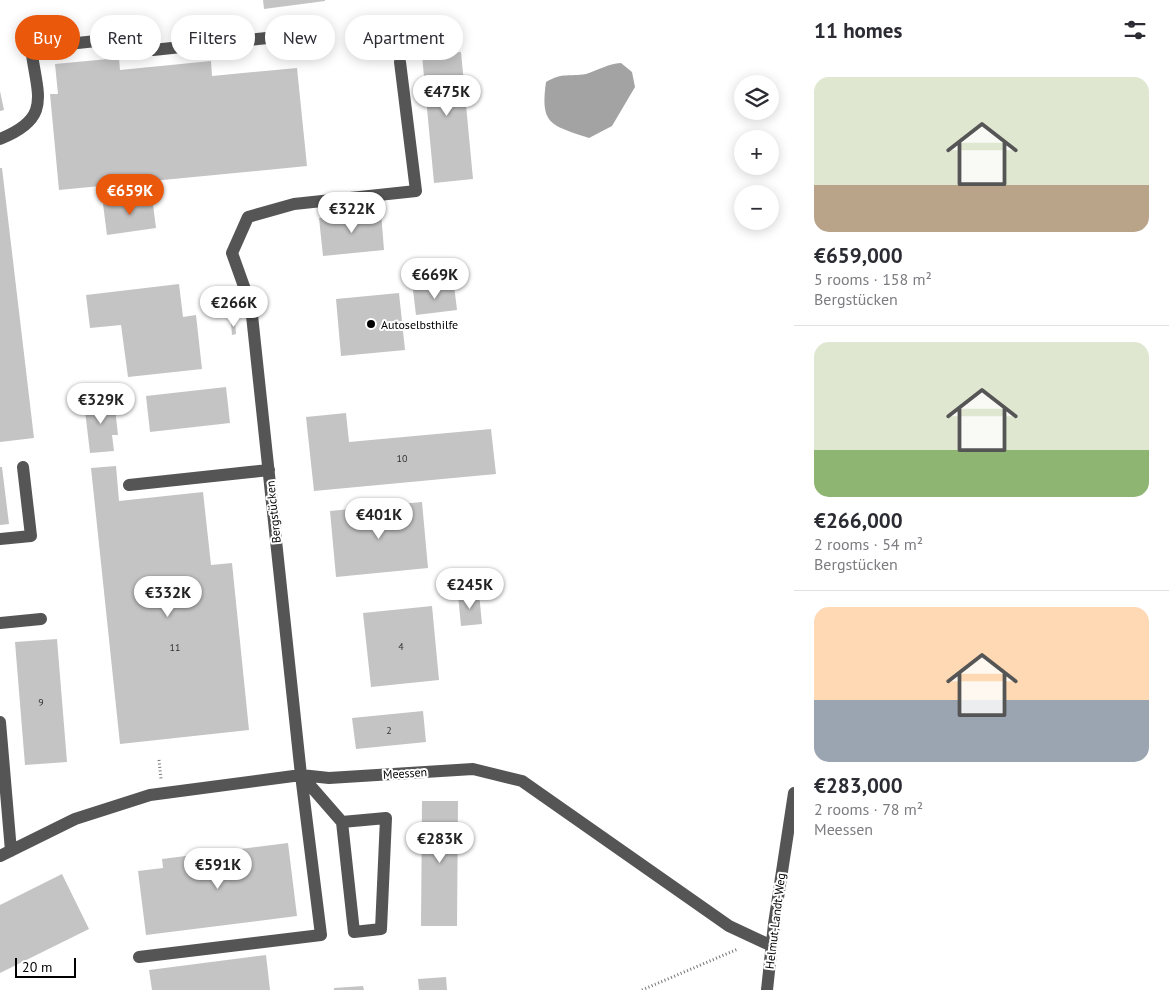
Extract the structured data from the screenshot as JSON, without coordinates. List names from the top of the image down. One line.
{"streets":{"street":["Bergstücken","Meessen","Helmut-Landt-Weg"]},"crossings":[["Bergstücken","Meessen"],["Meessen","Helmut-Landt-Weg"]],"places":["Autoselbsthilfe"],"house_numbers":["10","4","11","9","2"],"scale_bar":"20 m","page":{"heading":"11 homes","chip":["Buy","Rent","Filters","New","Apartment"],"list":[{"name":"€659,000","note":"5 rooms · 158 m² · Bergstücken"},{"name":"€266,000","note":"2 rooms · 54 m² · Bergstücken"},{"name":"€283,000","note":"2 rooms · 78 m² · Meessen"}],"map_buttons":["+","−"],"price":["€475K","€659K","€322K","€669K","€266K","€329K","€401K","€245K","€332K","€283K","€591K"],"scale":"20 m"}}
